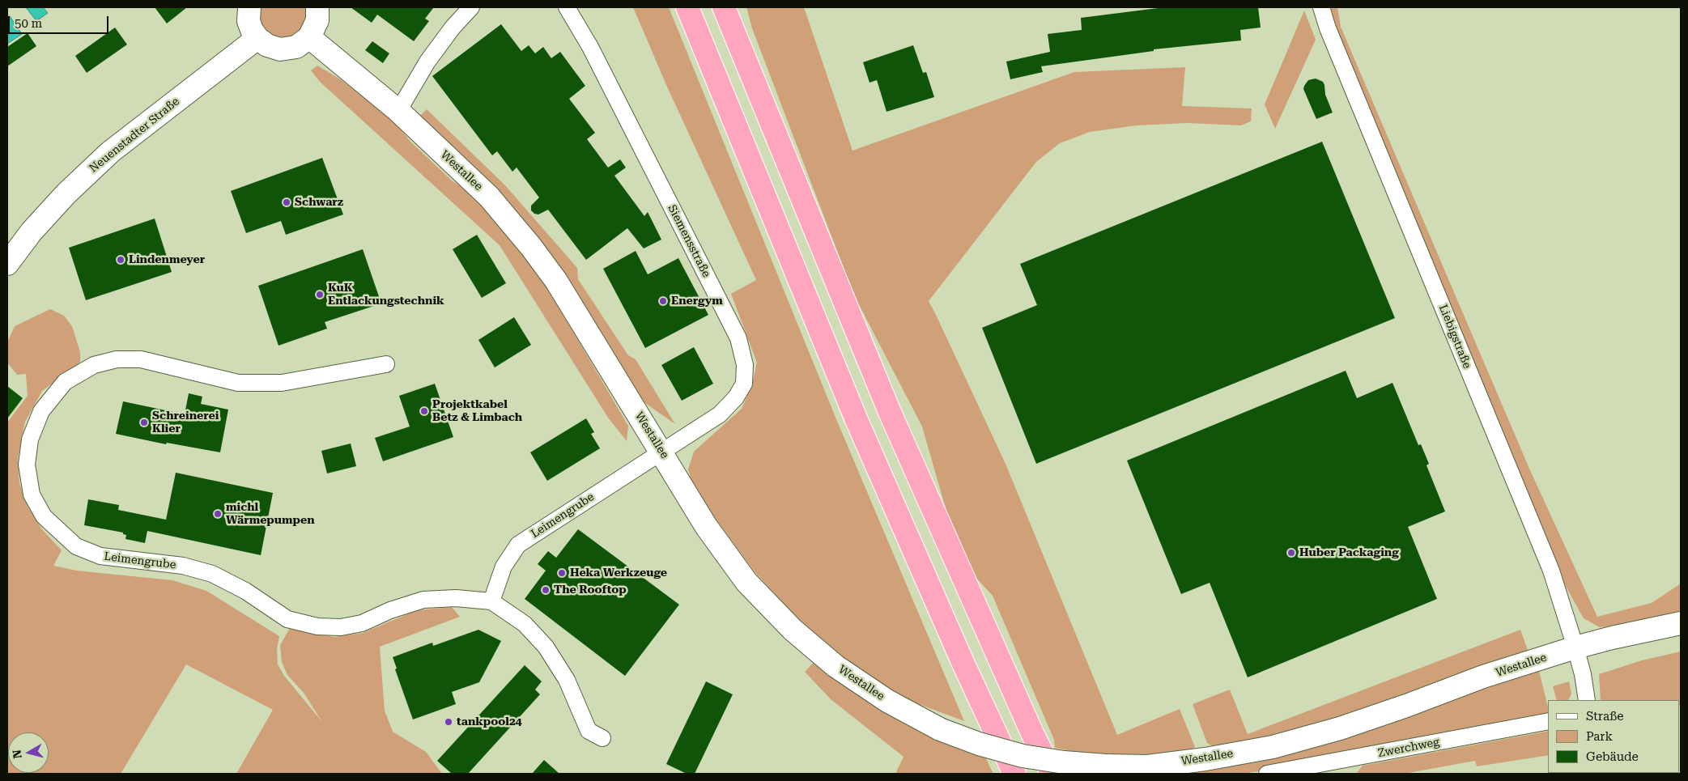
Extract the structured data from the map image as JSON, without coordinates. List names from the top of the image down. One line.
{"streets":{"main road":["Neuenstadter Straße","Westallee"],"street":["Siemensstraße","Liebigstraße","Leimengrube","Zwerchweg"]},"crossings":[["Westallee","Siemensstraße"],["Westallee","Liebigstraße"],["Westallee","Leimengrube"],["Siemensstraße","Leimengrube"]],"places":["Schwarz","Lindenmeyer","KuK Entlackungstechnik","Energym","Projektkabel Betz & Limbach","Schreinerei Klier","michl Wärmepumpen","Huber Packaging","Heka Werkzeuge","The Rooftop","tankpool24"],"legend":["Straße","Park","Gebäude"],"scale_bar":"50 m","north":"left"}
